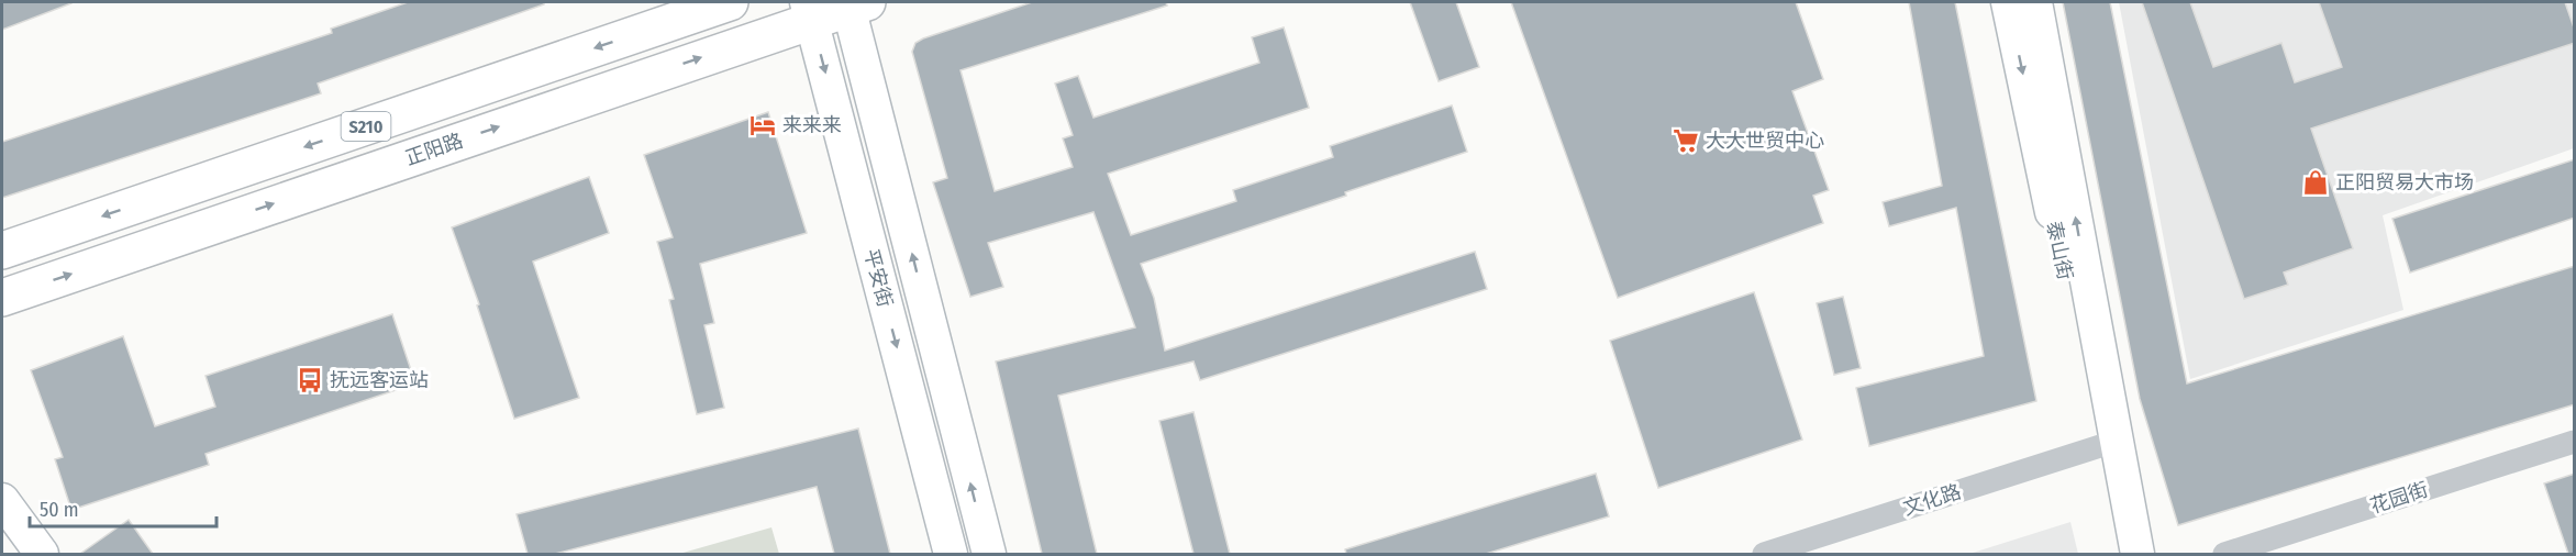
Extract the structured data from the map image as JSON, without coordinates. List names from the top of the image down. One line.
{"streets":{"main road":["S210","正阳路","泰山街","平安街"],"street":["花园街","文化路"]},"crossings":[["正阳路","平安街"],["泰山街","文化路"]],"places":{"hotel":["来来来"],"supermarket":["大大世贸中心"],"shop":["正阳贸易大市场"],"bus stop":["抚远客运站"]},"scale_bar":"50 m"}
